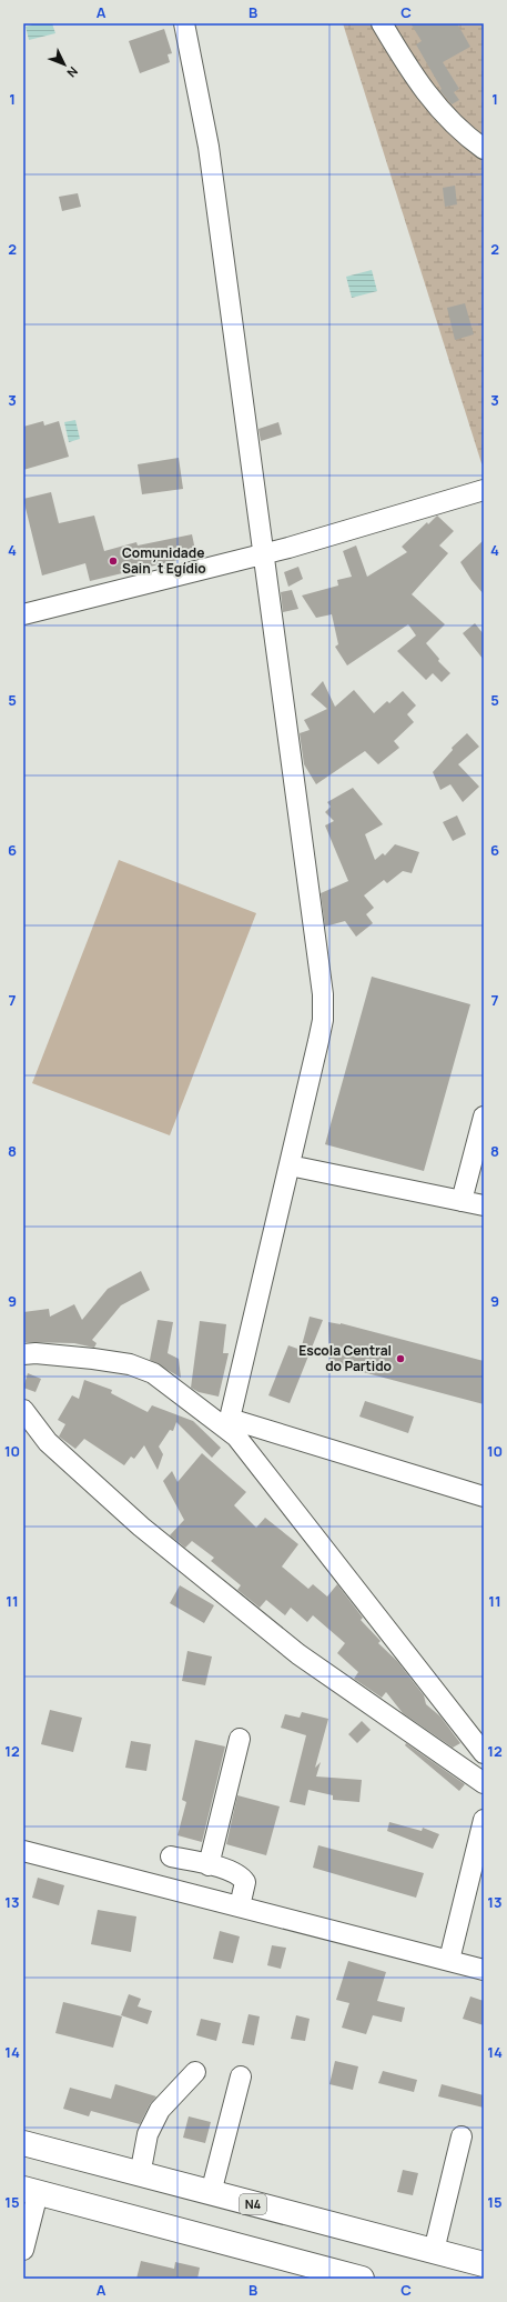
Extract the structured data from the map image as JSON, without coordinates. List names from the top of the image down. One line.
{"streets":{"highway":["N4"]},"places":["Comunidade Sain´t Egídio","Escola Central do Partido"],"north":"bottom right","grid":{"columns":["A","B","C"],"rows":["1","2","3","4","5","6","7","8","9","10","11","12","13","14","15"]}}
